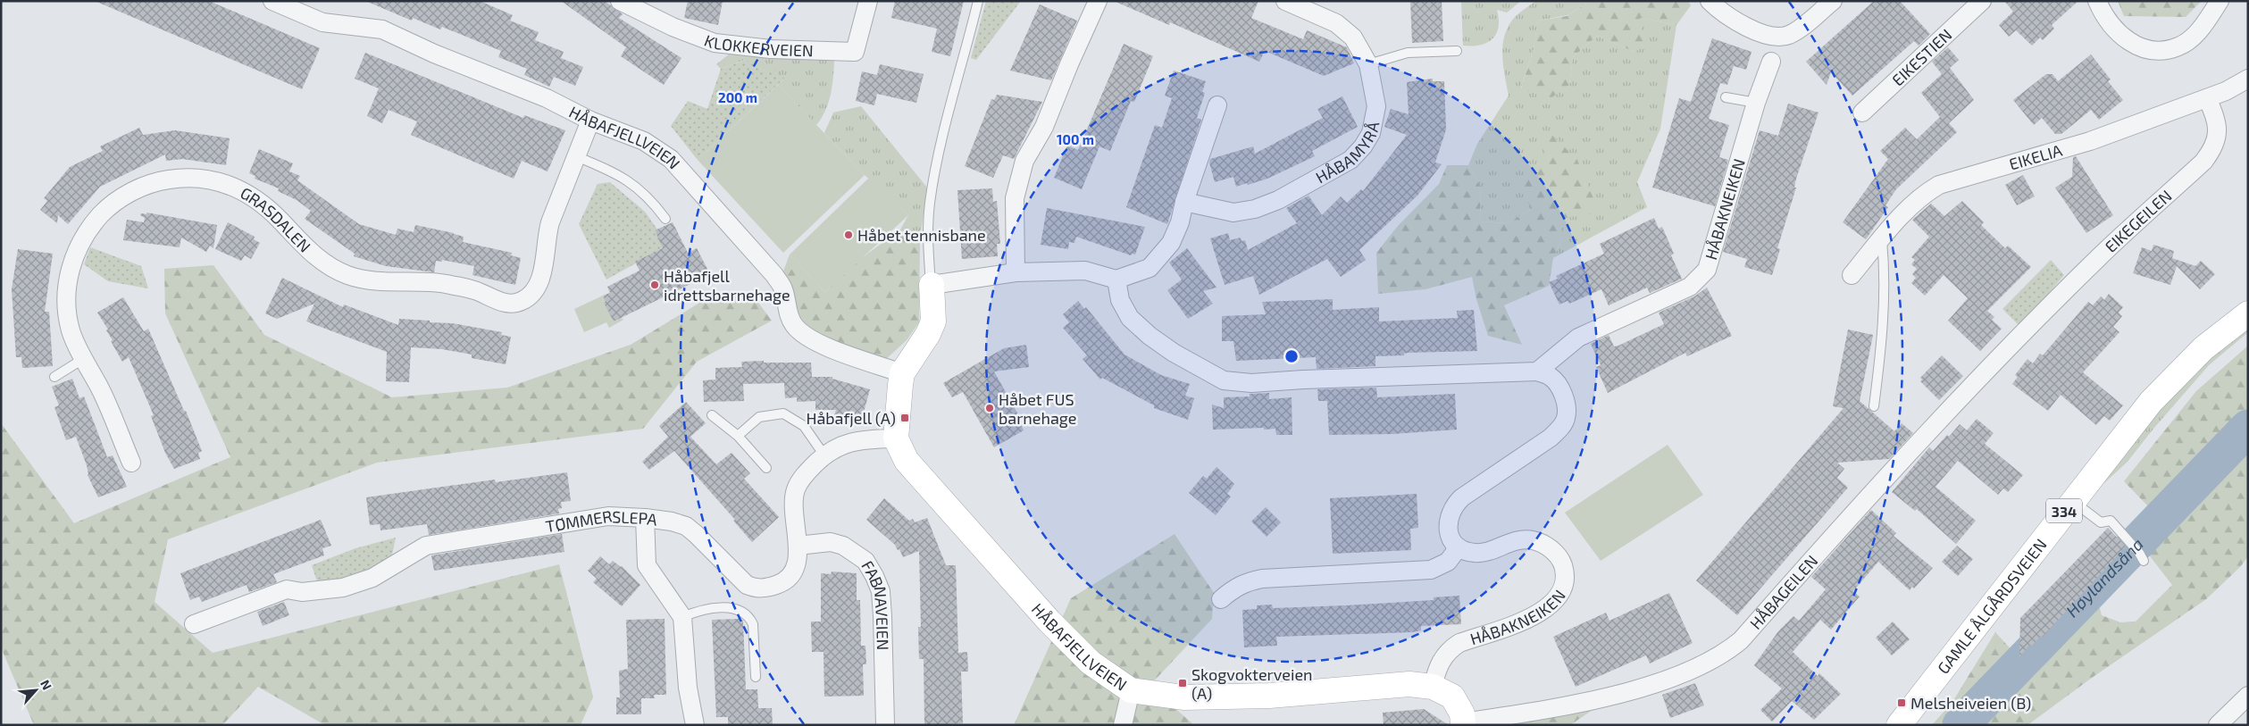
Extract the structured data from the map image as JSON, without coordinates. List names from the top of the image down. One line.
{"streets":{"street":["KLOKKERVEIEN","EIKESTIEN","HÅBAFJELLVEIEN","HÅBAMYRÅ","EIKELIA","HÅBAKNEIKEN","GRASDALEN","EIKEGEILEN","334","TØMMERSLEPA","HÅBAGEILEN","GAMLE ÅLGÅRDSVEIEN","FABNAVEIEN"]},"crossings":[["HÅBAFJELLVEIEN","HÅBAKNEIKEN"],["HÅBAFJELLVEIEN","GRASDALEN"],["HÅBAFJELLVEIEN","TØMMERSLEPA"],["HÅBAFJELLVEIEN","HÅBAGEILEN"],["EIKELIA","EIKEGEILEN"],["EIKEGEILEN","HÅBAGEILEN"],["TØMMERSLEPA","FABNAVEIEN"]],"water":["Høylandsåna"],"places":{"other":["Håbet tennisbane","Håbafjell idrettsbarnehage","Håbet FUS barnehage"],"transit":["Håbafjell (A)","Skogvokterveien (A)","Melsheiveien (B)"]},"north":"top right","rings":["200 m","100 m"]}
